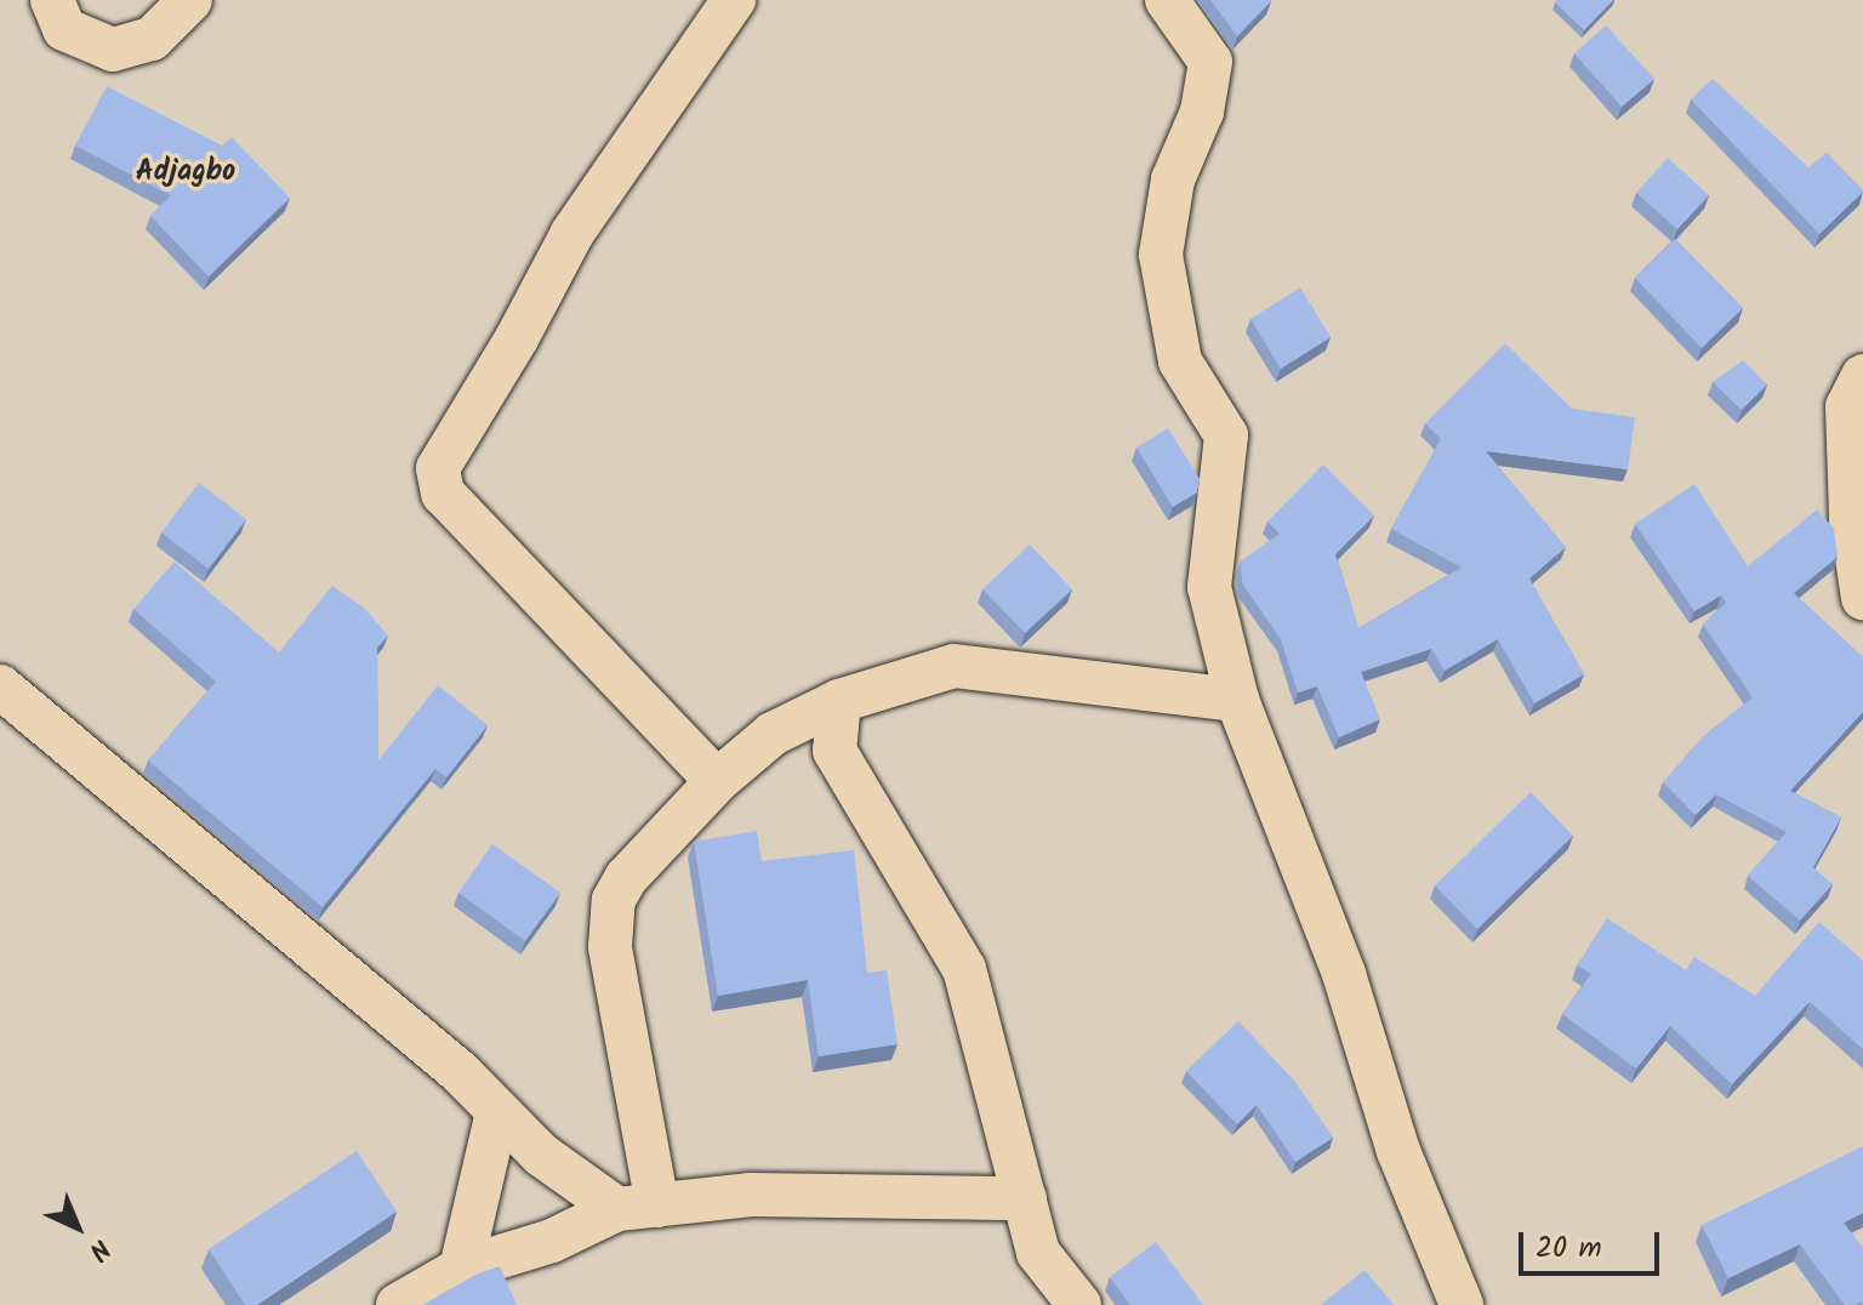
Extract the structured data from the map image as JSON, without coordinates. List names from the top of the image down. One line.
{"districts":["Adjagbo"],"scale_bar":"20 m","north":"bottom right"}
